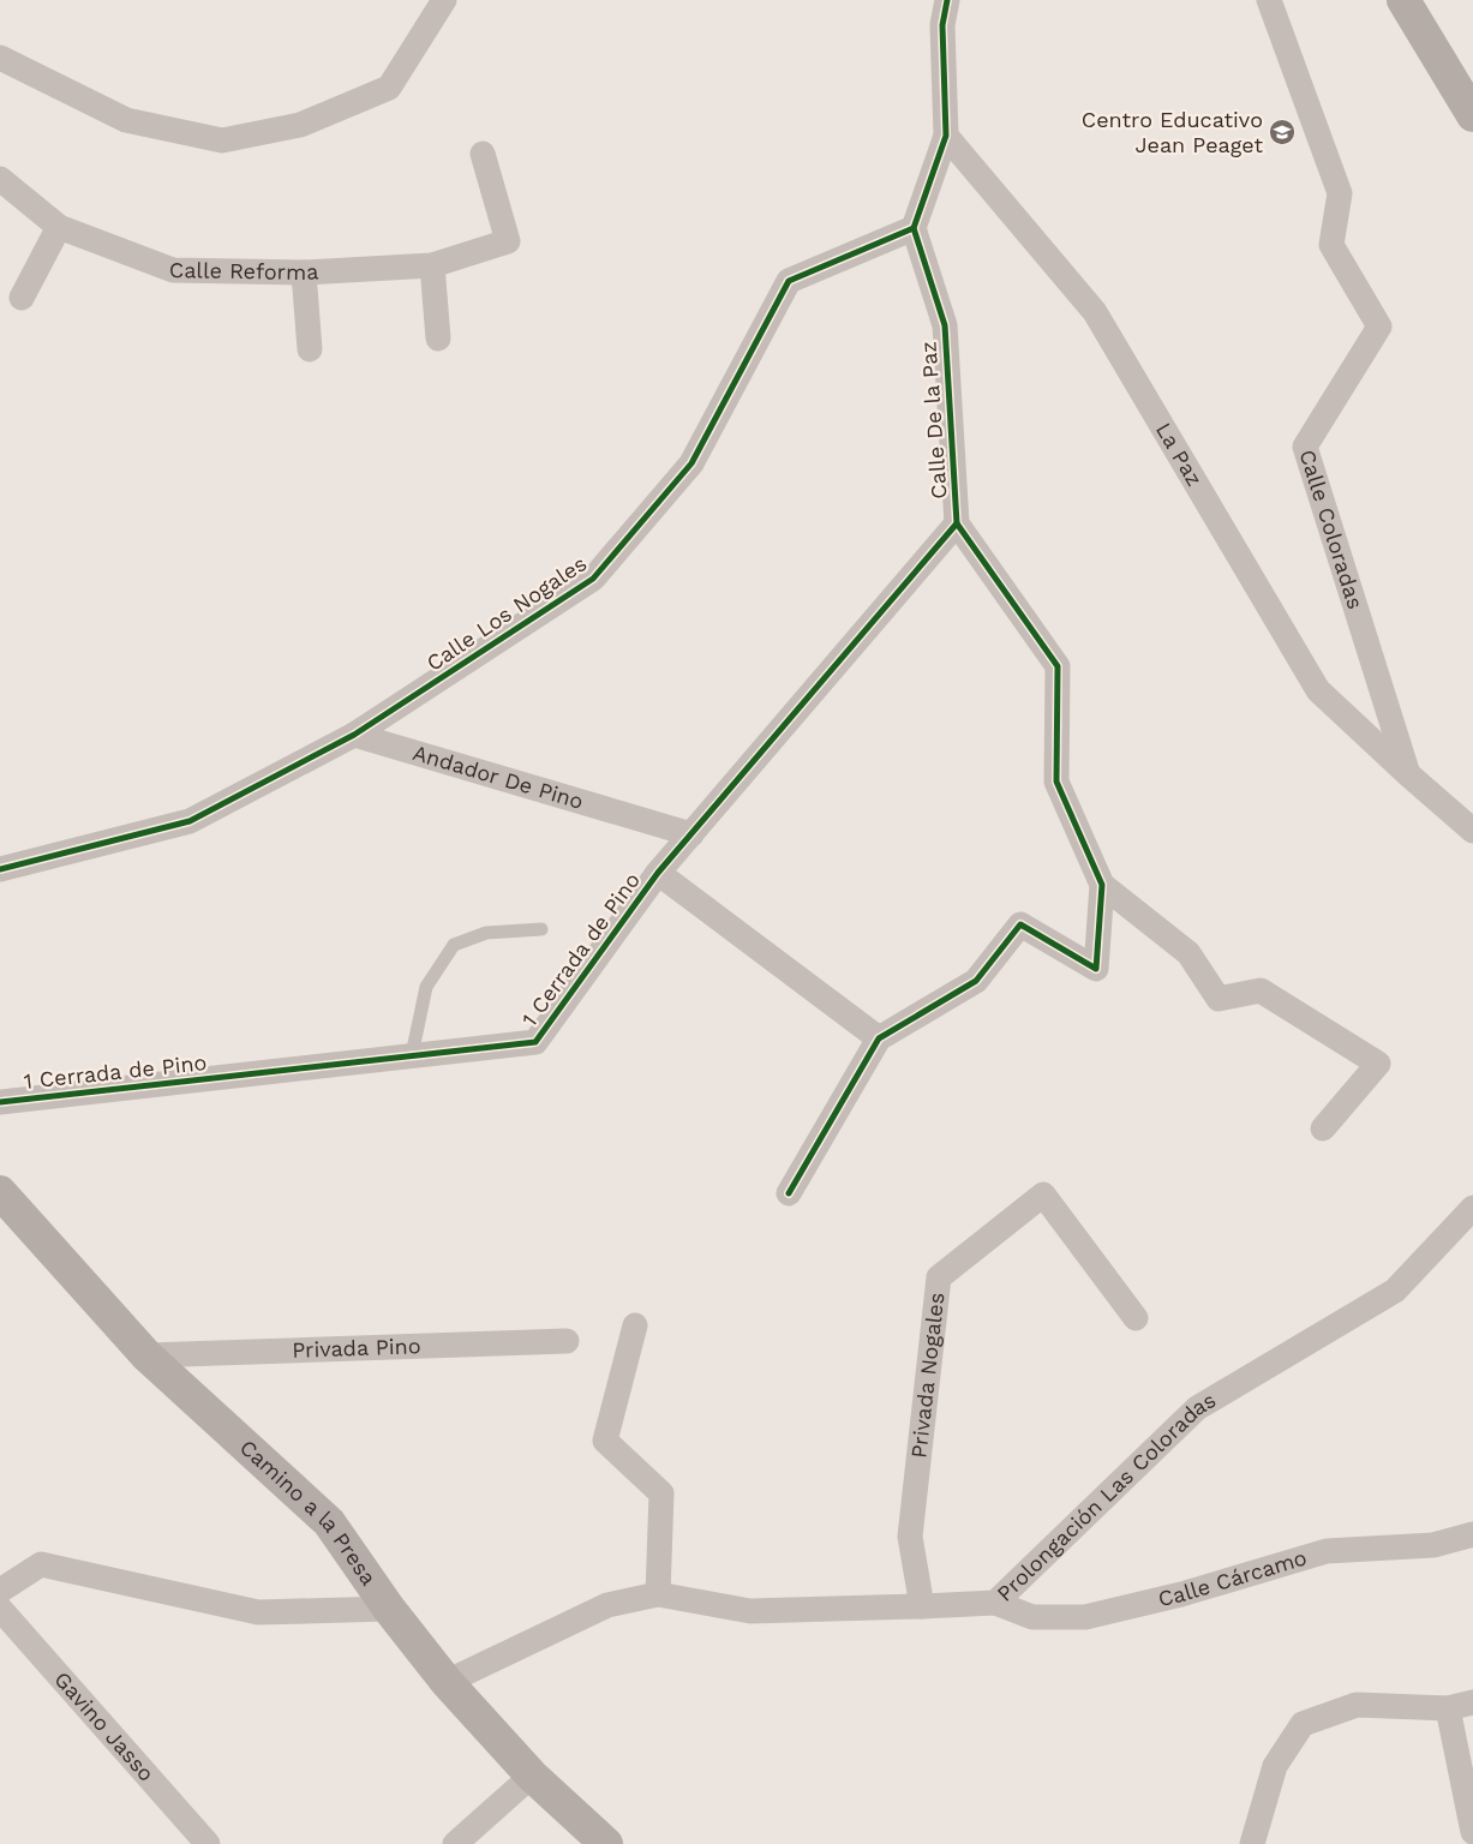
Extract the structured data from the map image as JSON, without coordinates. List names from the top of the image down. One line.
{"streets":{"street":["Calle Reforma","Calle De la Paz","La Paz","Calle Coloradas","Calle Los Nogales","Andador De Pino","1 Cerrada de Pino","Privada Pino","Privada Nogales","Prolongación Las Coloradas","Camino a la Presa","Calle Cárcamo","Gavino Jasso"]},"crossings":[["Calle De la Paz","Calle Los Nogales"],["Calle De la Paz","1 Cerrada de Pino"],["La Paz","Calle Coloradas"],["Calle Los Nogales","Andador De Pino"],["Andador De Pino","1 Cerrada de Pino"],["Privada Pino","Camino a la Presa"],["Privada Nogales","Prolongación Las Coloradas"],["Prolongación Las Coloradas","Camino a la Presa"],["Prolongación Las Coloradas","Calle Cárcamo"]],"places":{"school or university":["Centro Educativo Jean Peaget"]}}
